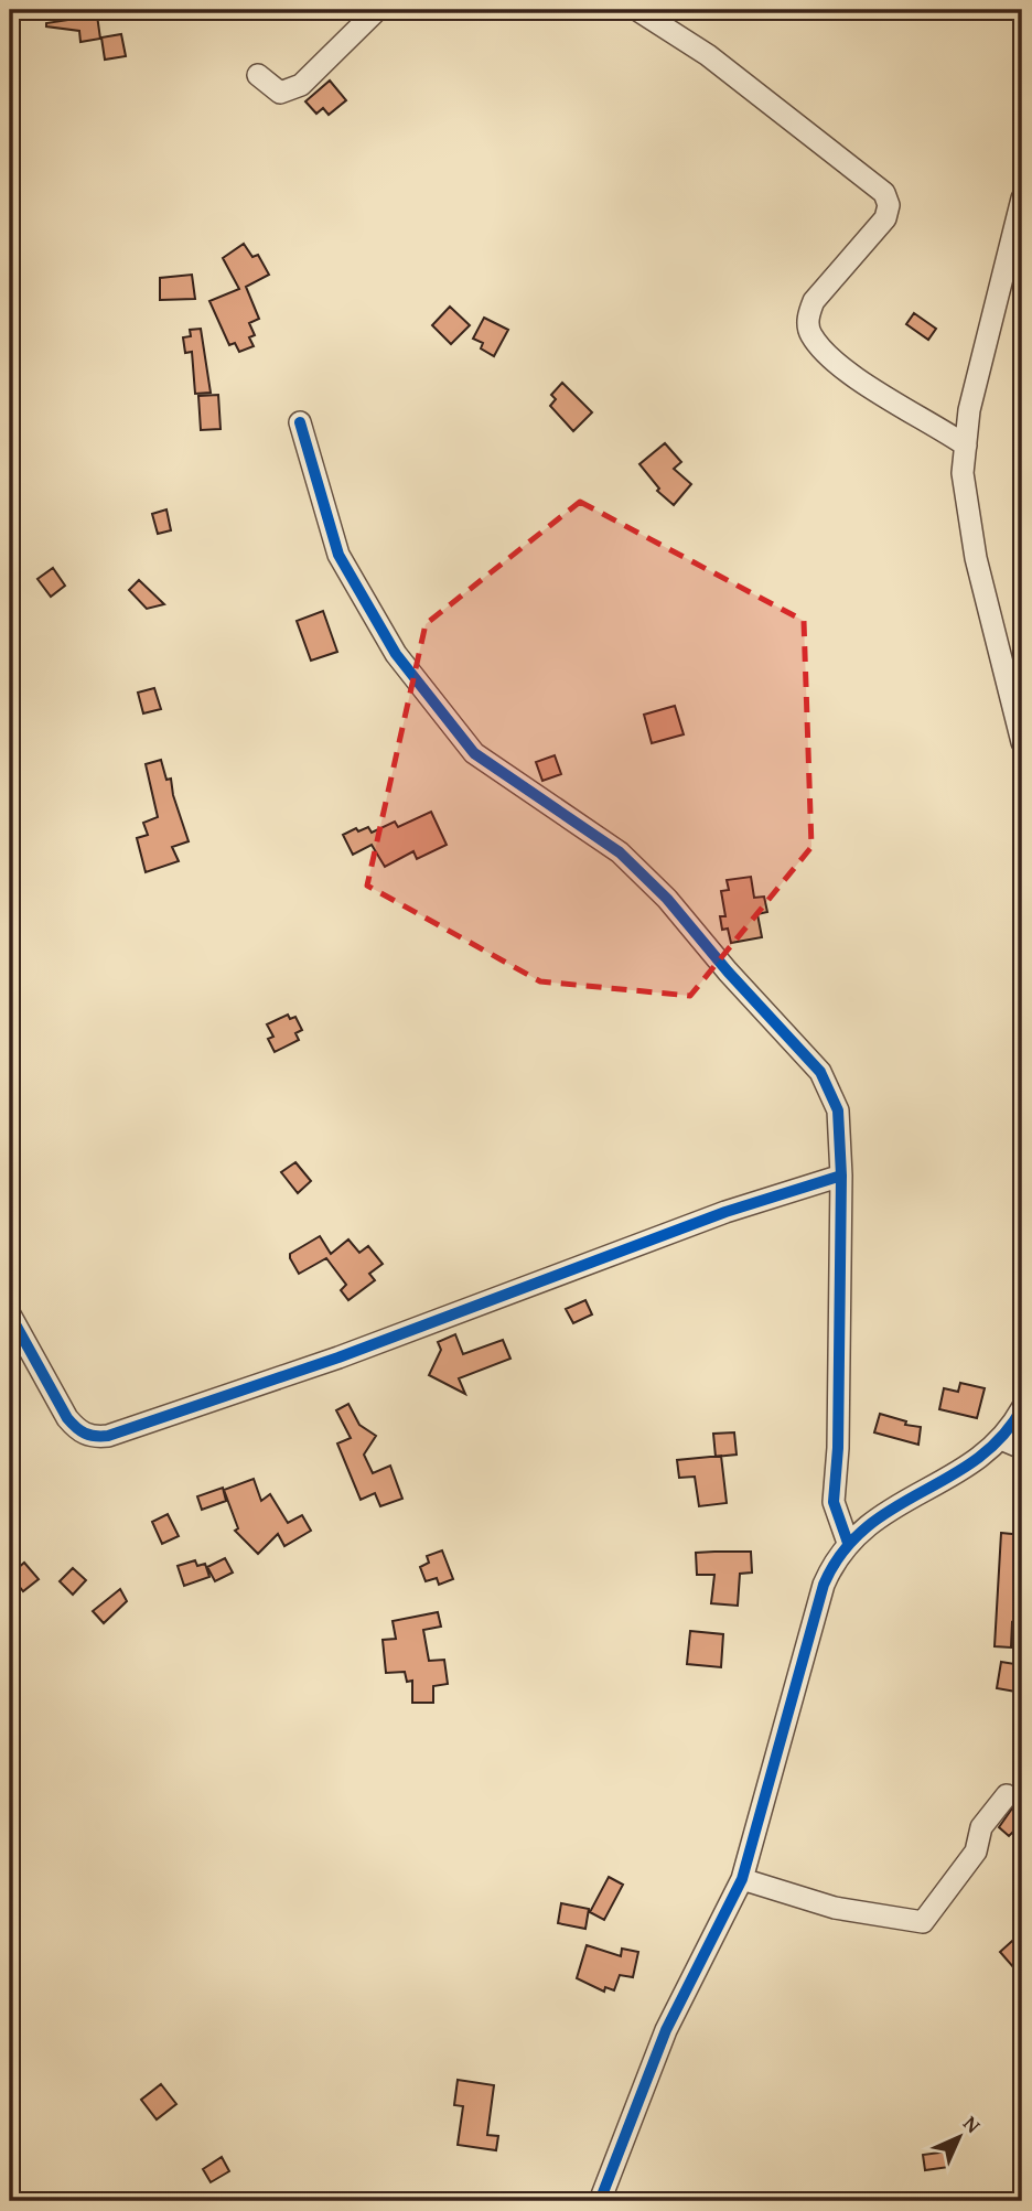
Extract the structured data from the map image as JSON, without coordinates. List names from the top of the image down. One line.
{"north":"top right"}
